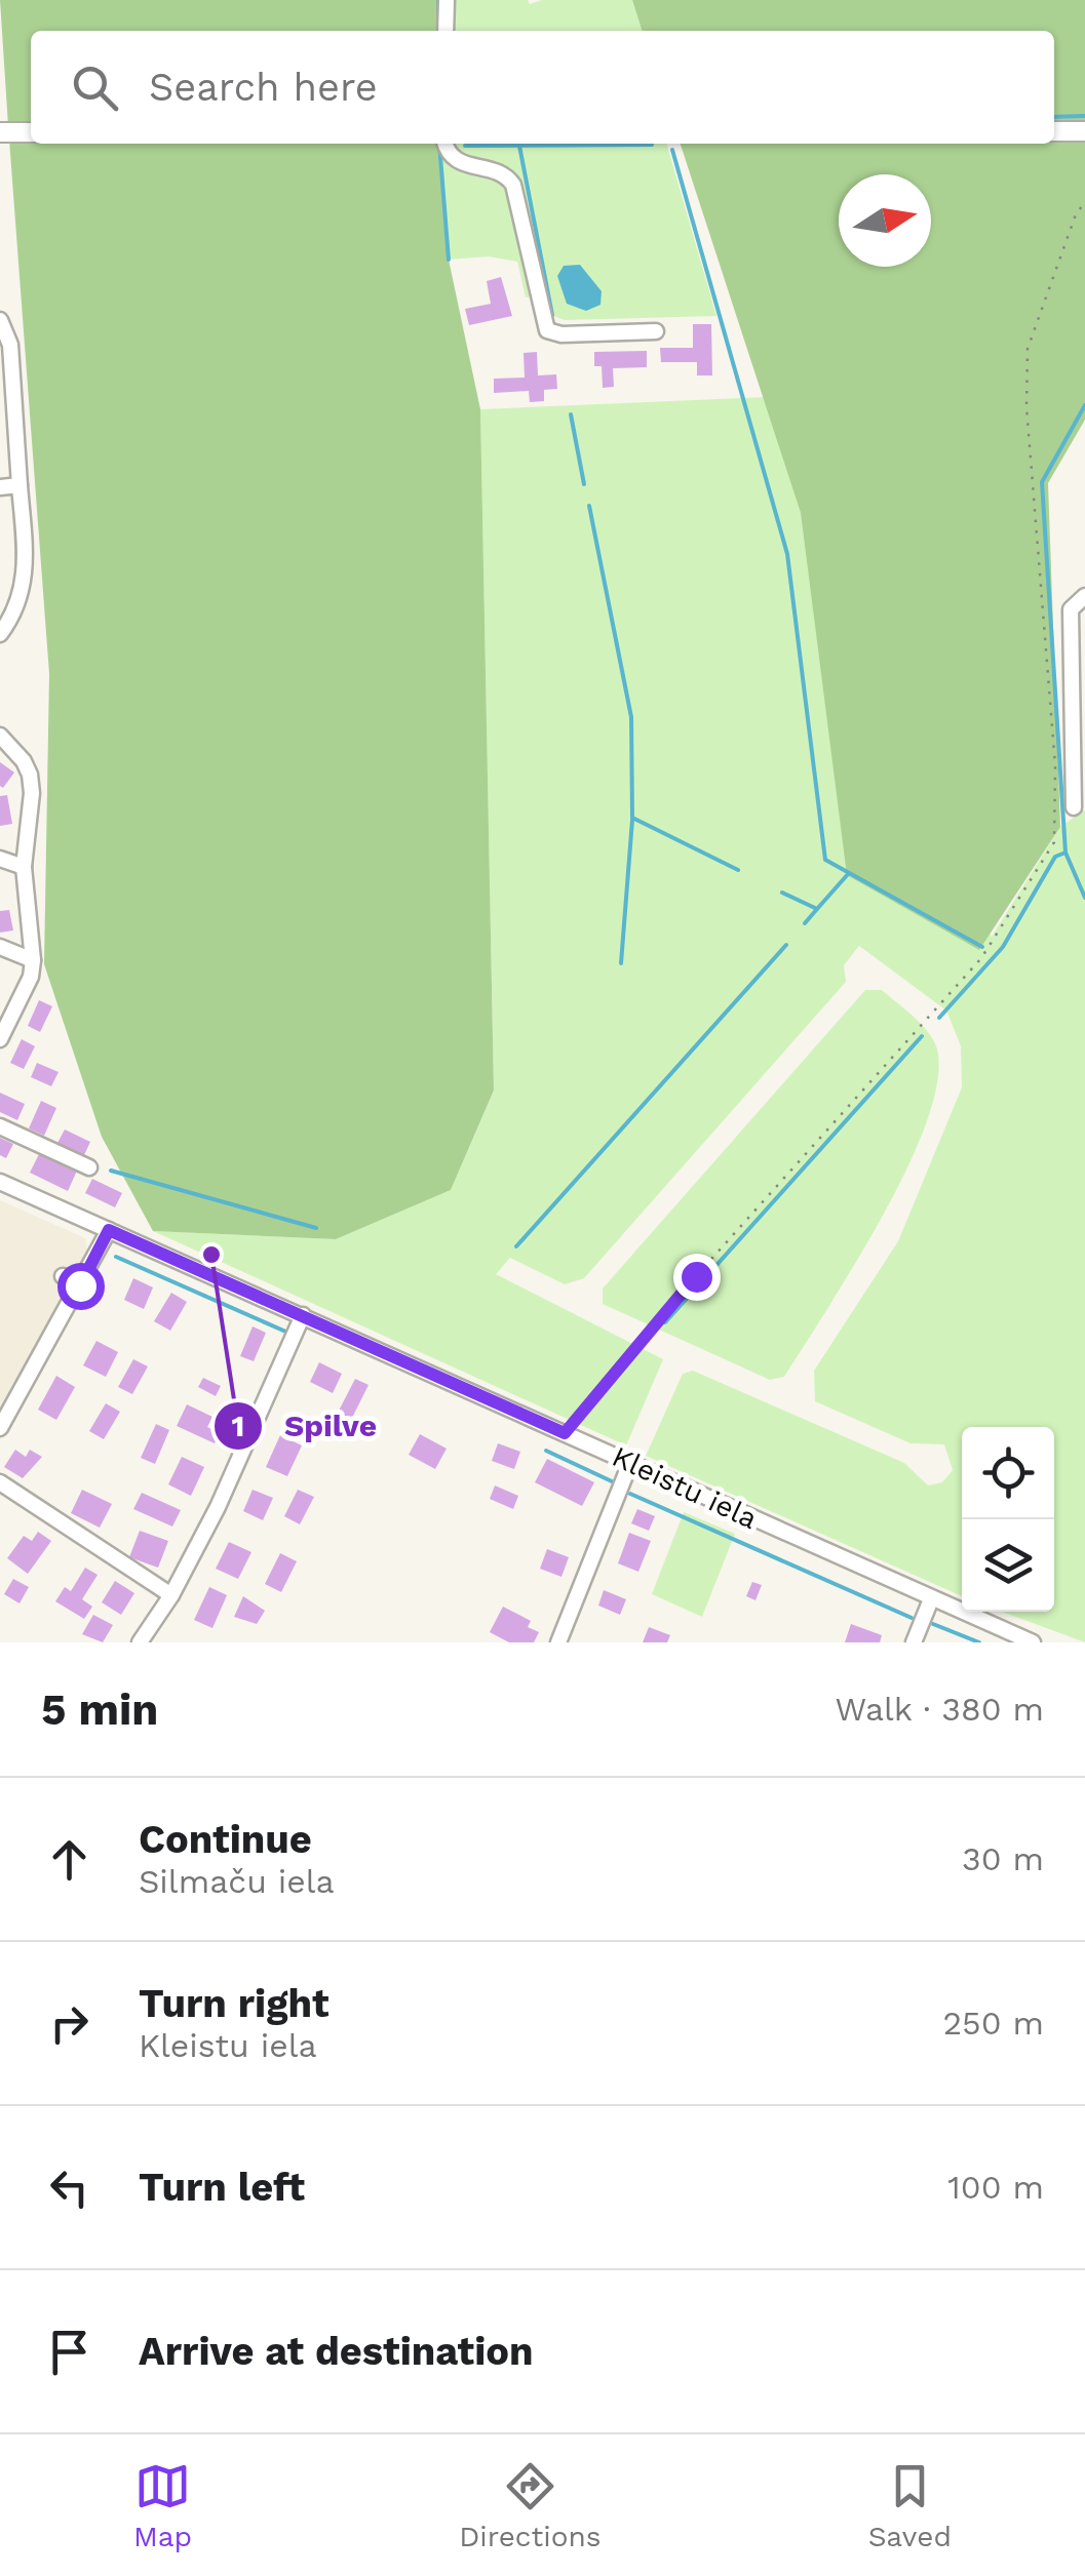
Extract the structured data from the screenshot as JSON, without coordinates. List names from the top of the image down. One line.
{"streets":{"street":["Kleistu iela"]},"places":["Spilve"],"north":"right","page":{"search":"Search here","heading":["5 min","Walk · 380 m"],"list":[["Continue","Silmaču iela","30 m"],["Turn right","Kleistu iela","250 m"],["Turn left","100 m"],"Arrive at destination"],"nav":["Map","Directions","Saved"]}}
